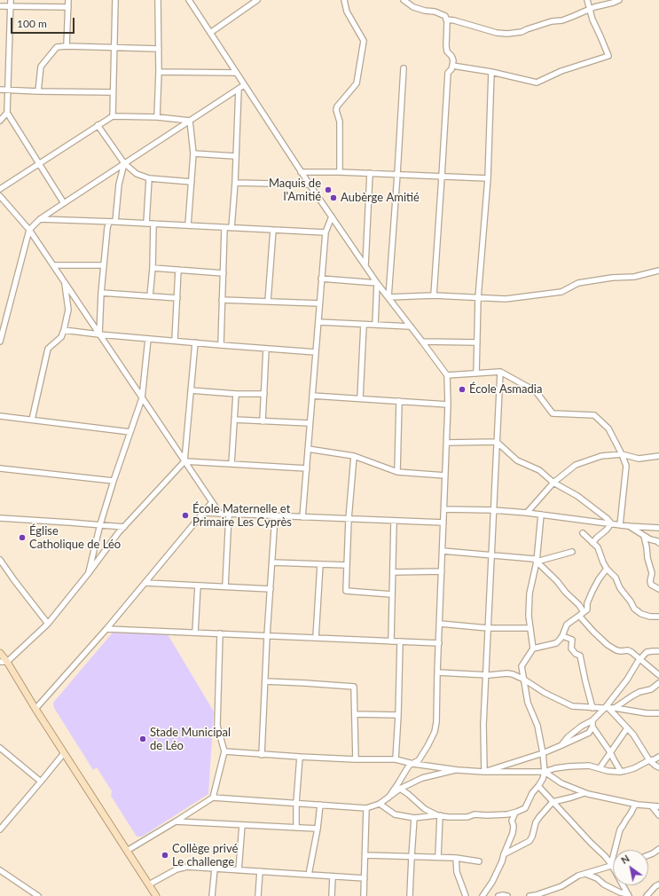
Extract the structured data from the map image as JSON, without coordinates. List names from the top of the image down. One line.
{"places":["Maquis de l'Amitié","Aubèrge Amitié","École Asmadia","École Maternelle et Primaire Les Cyprès","Église Catholique de Léo","Stade Municipal de Léo","Collège privé Le challenge"],"scale_bar":"100 m","north":"top left"}
